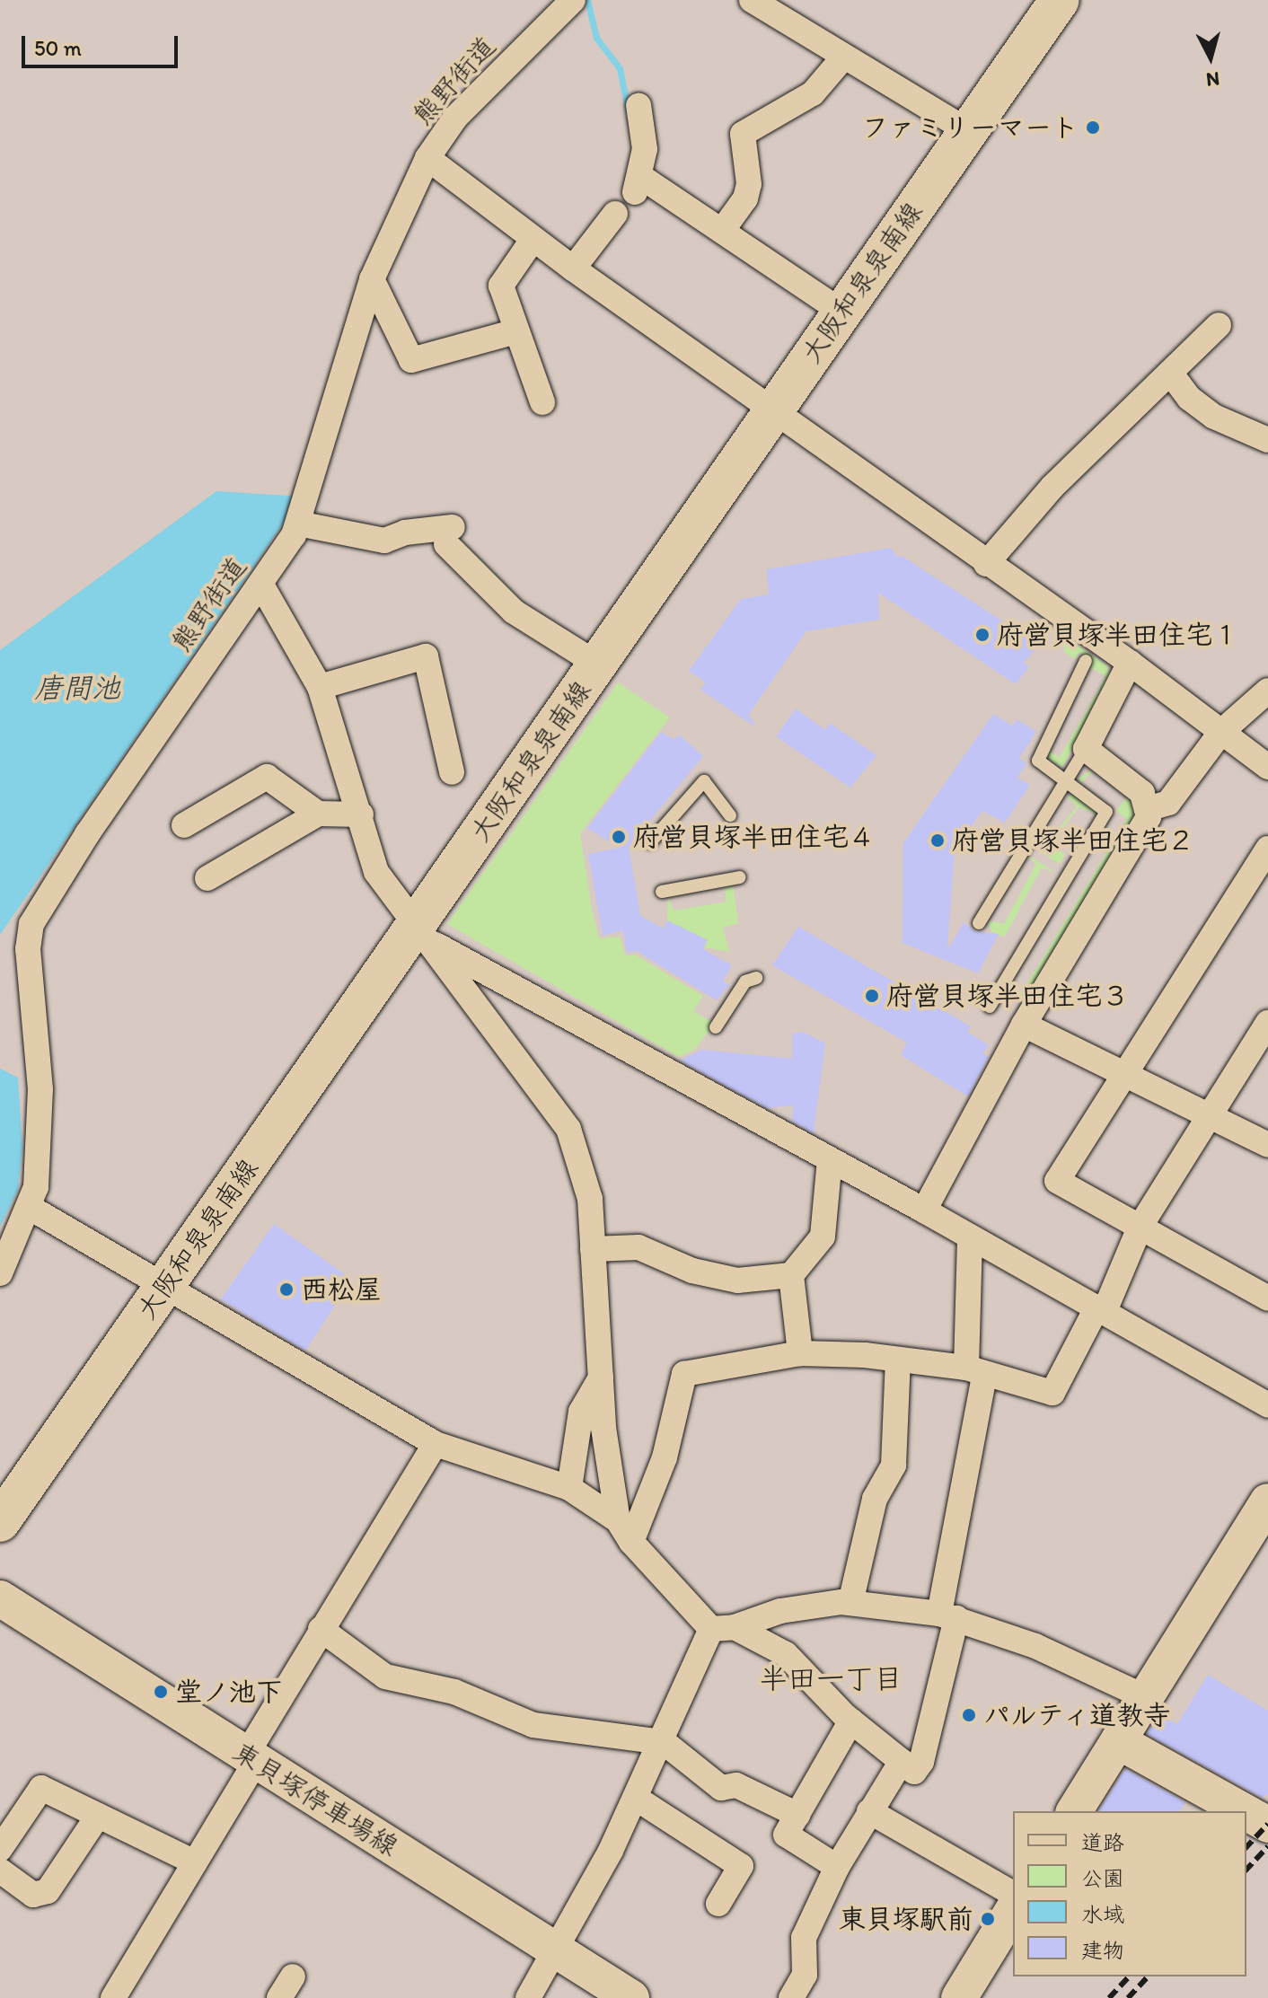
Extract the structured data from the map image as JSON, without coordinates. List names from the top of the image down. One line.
{"streets":{"main road":["大阪和泉泉南線","東貝塚停車場線"],"street":["熊野街道"]},"districts":["半田一丁目"],"water":["唐間池"],"places":["ファミリーマート","府営貝塚半田住宅１","府営貝塚半田住宅４","府営貝塚半田住宅２","府営貝塚半田住宅３","西松屋","堂ノ池下","パルティ道教寺","東貝塚駅前"],"legend":["道路","公園","水域","建物"],"scale_bar":"50 m","north":"bottom"}
